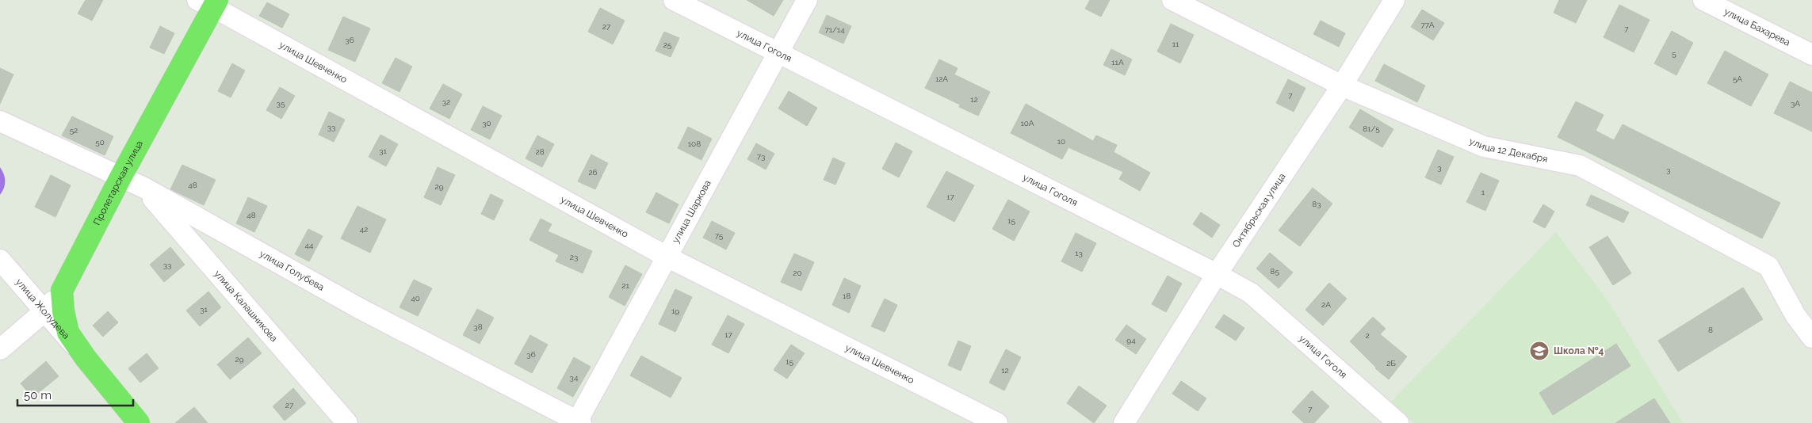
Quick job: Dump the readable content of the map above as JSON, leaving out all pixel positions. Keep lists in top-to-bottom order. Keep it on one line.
{"streets":{"main road":["Пролетарская улица","улица Жолудева"],"street":["улица Бахарева","улица Гоголя","улица Шевченко","улица 12 Декабря","улица Шаркова","Октябрьская улица","улица Голубева","улица Калашникова"]},"crossings":[["улица Гоголя","улица Шаркова"],["улица Гоголя","Октябрьская улица"],["улица Шевченко","Пролетарская улица"],["улица Шевченко","улица Шаркова"],["улица 12 Декабря","Октябрьская улица"],["Пролетарская улица","улица Голубева"],["Пролетарская улица","улица Жолудева"],["улица Шаркова","улица Голубева"],["улица Голубева","улица Калашникова"]],"places":{"school or university":["Школа №4"]},"house_numbers":["77А","27","7","71/14","36","11","25","5","11А","12А","5А","7","12","32","35","3А","30","10А","33","81/5","52","10","50","108","31","28","73","3","3","26","48","29","1","17","83","48","15","42","75","44","13","23","33","85","20","21","18","40","2А","31","19","38","8","17","2","94","36","29","15","2Б","12","34","27","7"],"scale_bar":"50 m"}
